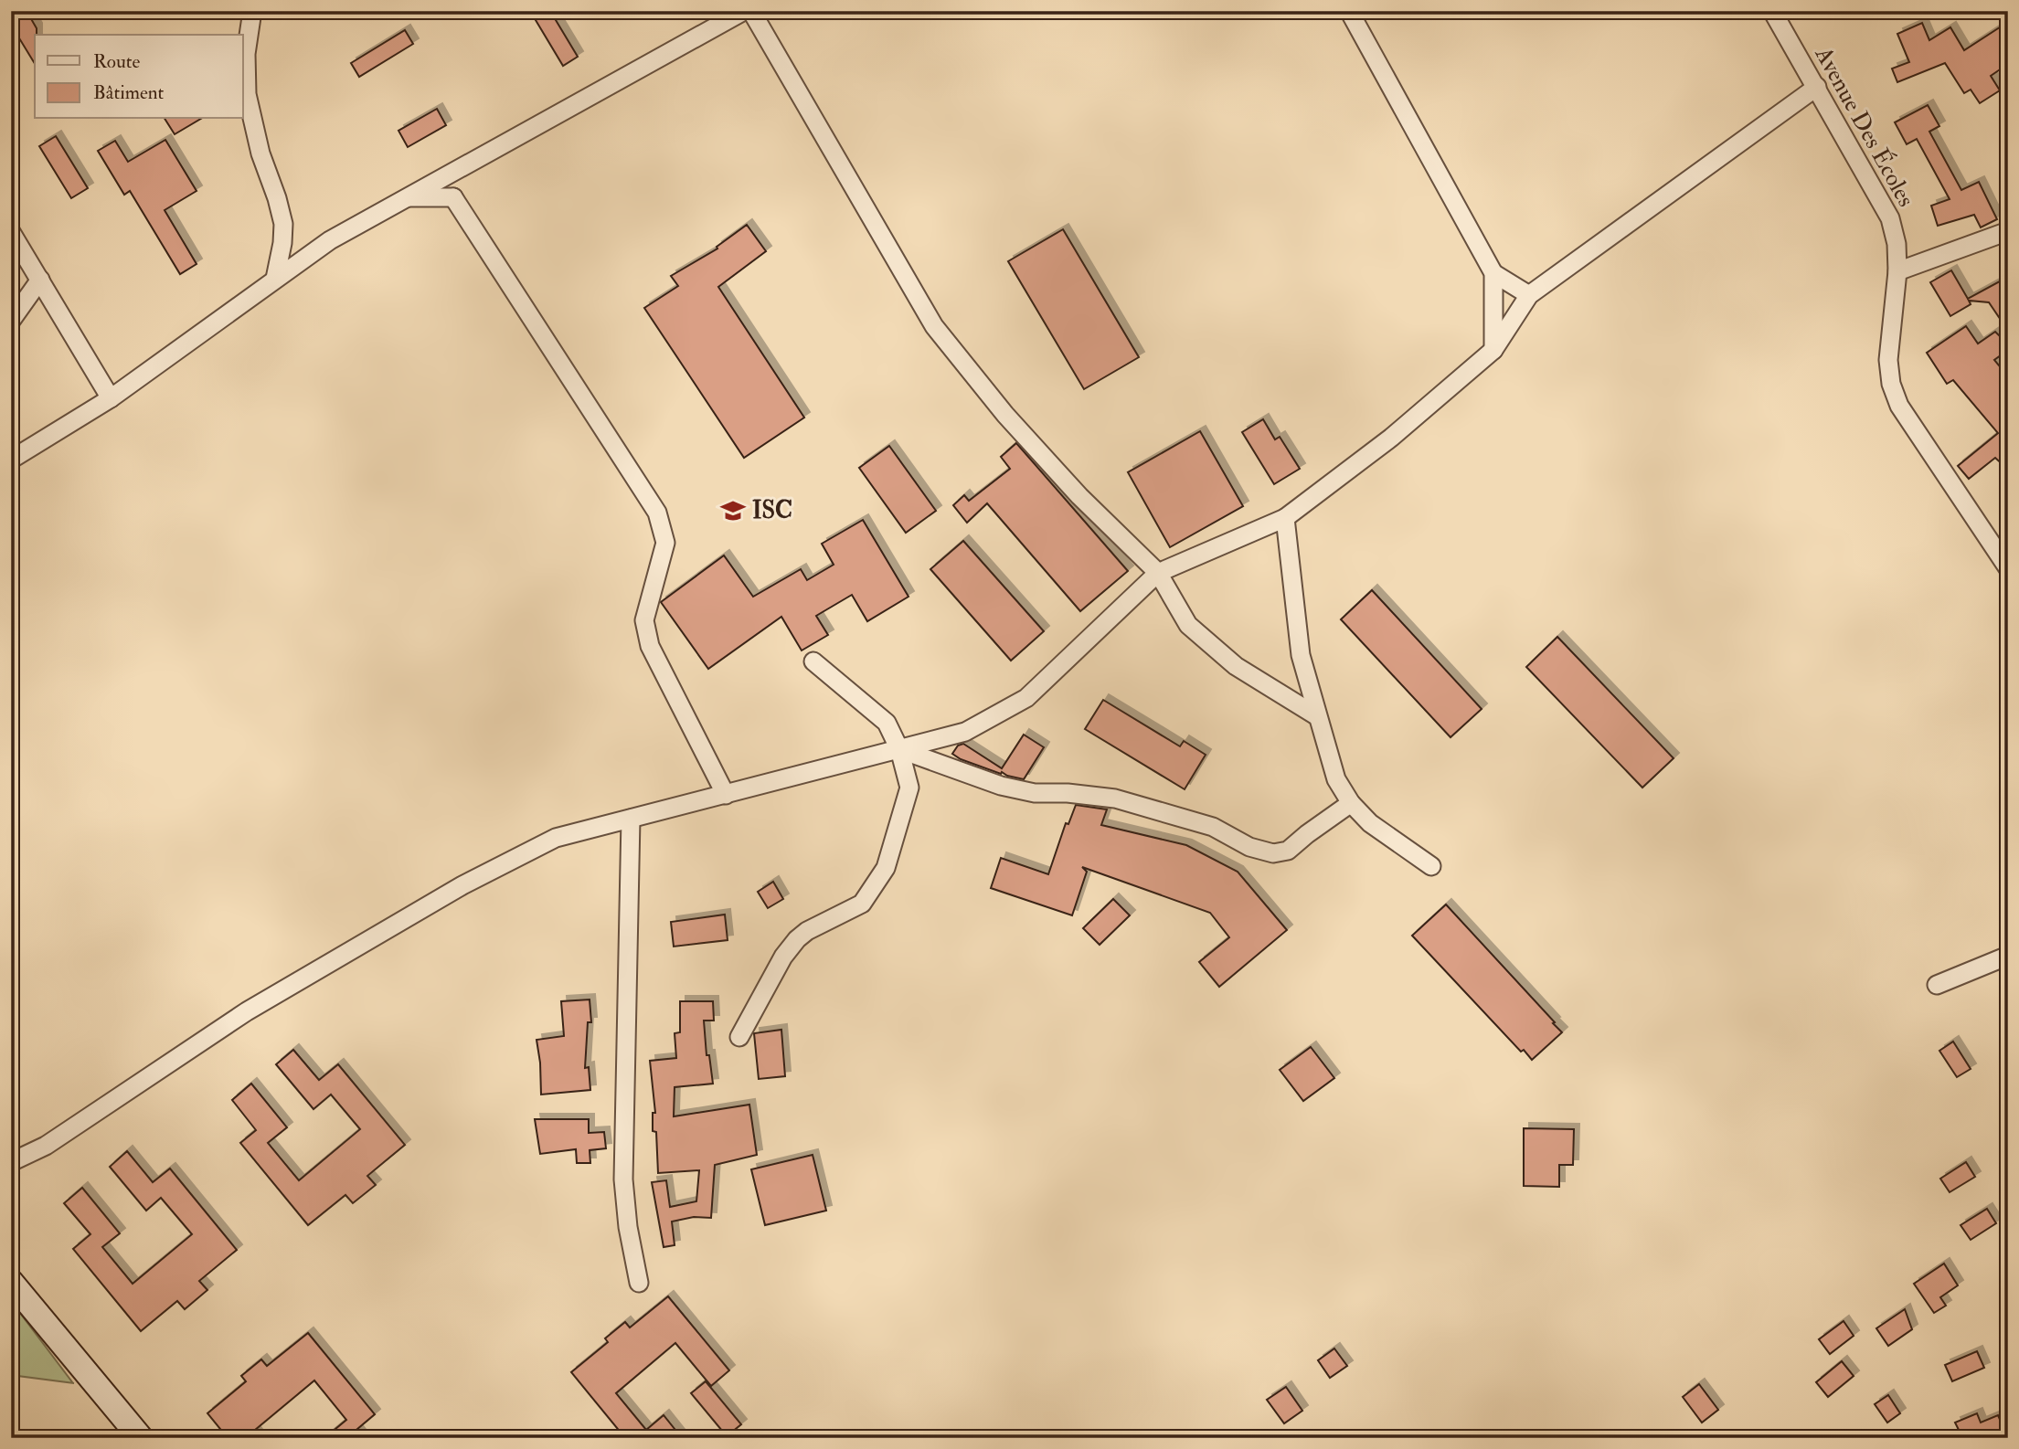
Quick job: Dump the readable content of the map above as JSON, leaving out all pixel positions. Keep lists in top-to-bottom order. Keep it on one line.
{"streets":{"street":["Avenue Des Écoles"]},"places":{"school or university":["ISC"]},"legend":["Route","Bâtiment"]}
